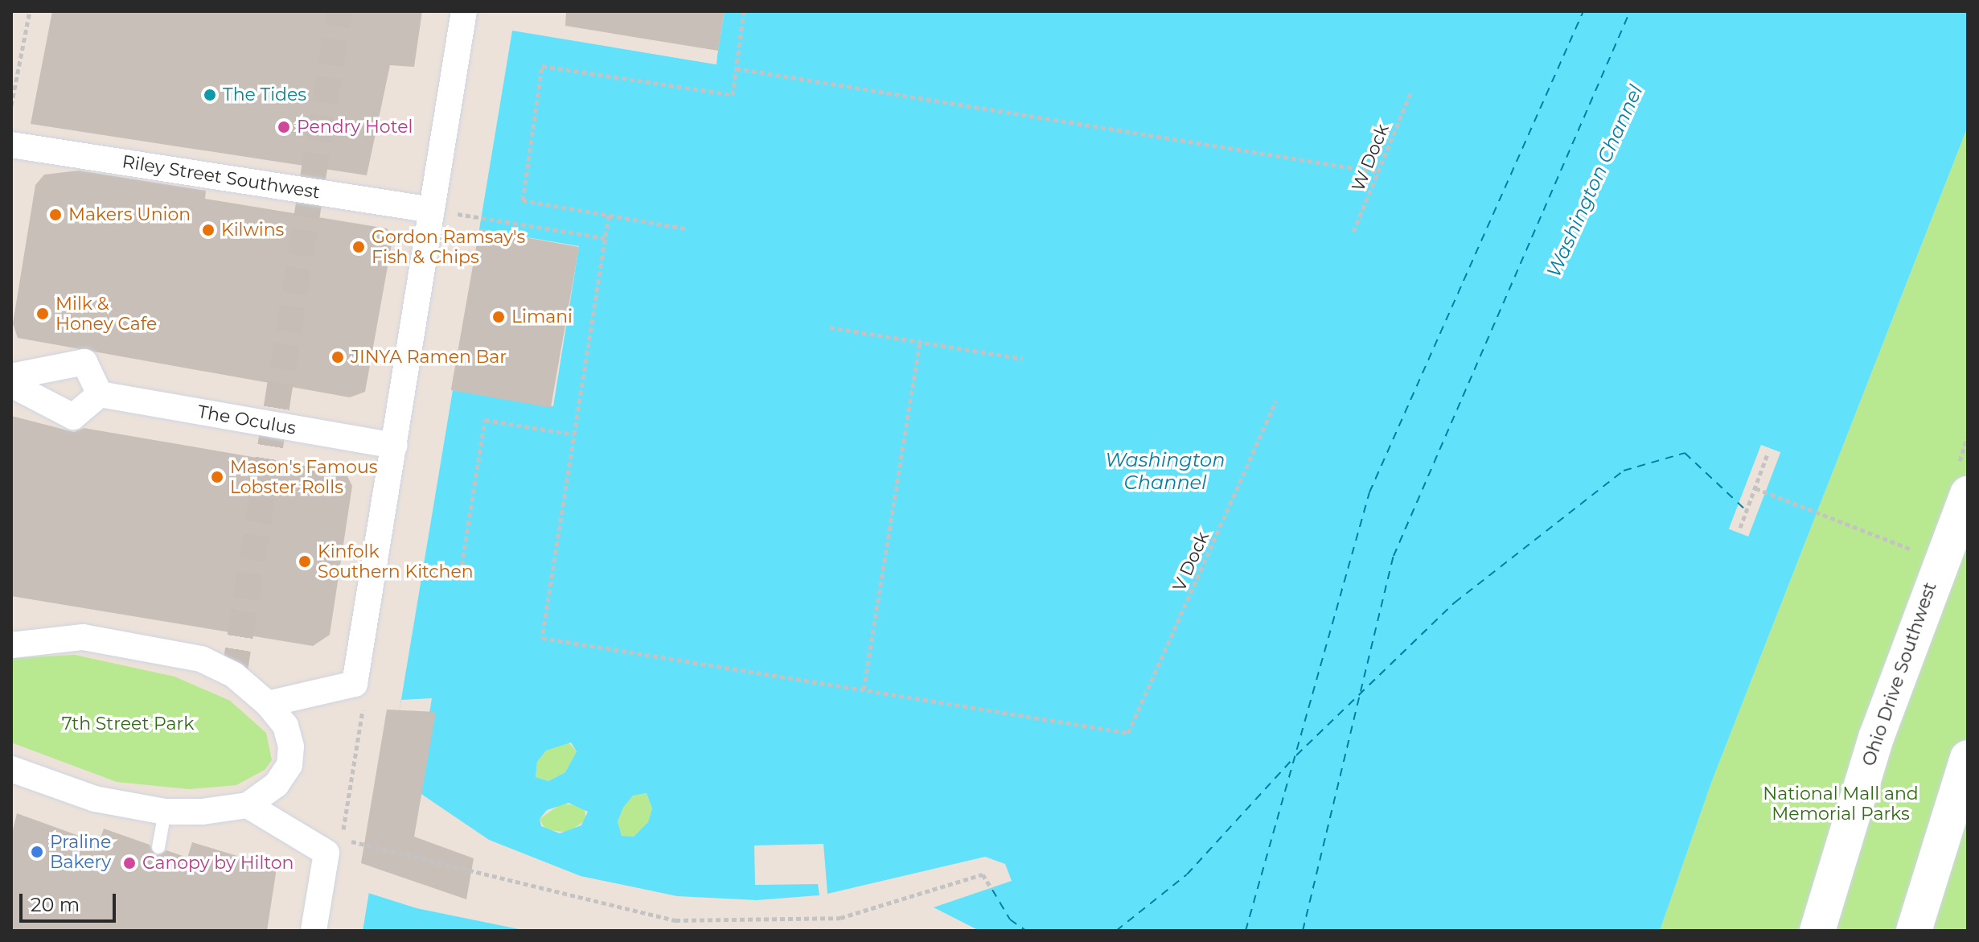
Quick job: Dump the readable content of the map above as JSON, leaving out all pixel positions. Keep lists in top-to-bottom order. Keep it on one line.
{"streets":{"street":["Riley Street Southwest","The Oculus","Ohio Drive Southwest"],"path":["W Dock","V Dock"]},"water":["Washington Channel"],"parks":["7th Street Park","National Mall and Memorial Parks"],"places":["The Tides","Pendry Hotel","Makers Union","Kilwins","Gordon Ramsay's Fish & Chips","Milk & Honey Cafe","Limani","JINYA Ramen Bar","Mason's Famous Lobster Rolls","Kinfolk Southern Kitchen","Praline Bakery","Canopy by Hilton"],"scale_bar":"20 m"}
